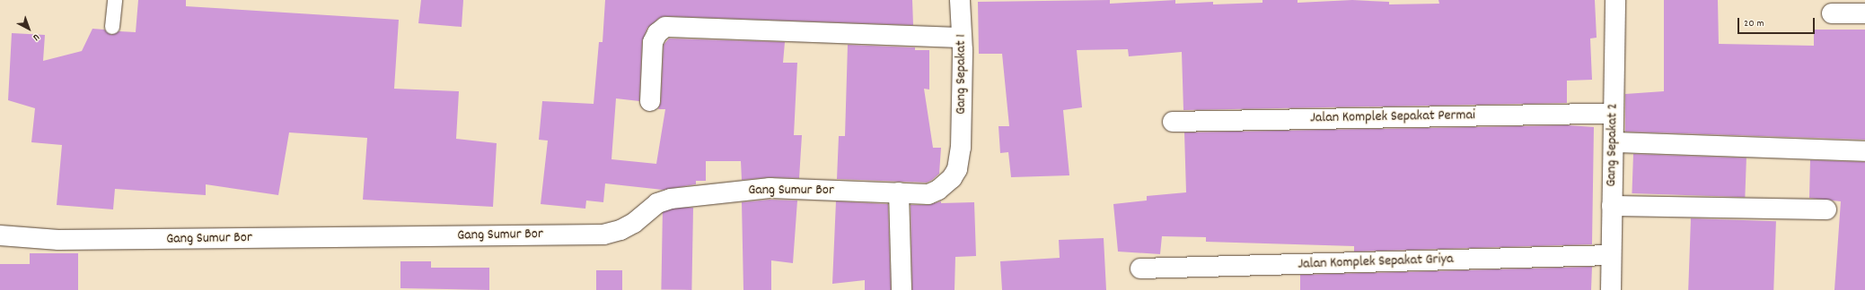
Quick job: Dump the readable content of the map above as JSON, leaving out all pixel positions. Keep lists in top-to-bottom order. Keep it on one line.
{"streets":{"street":["Gang Sepakat 1","Jalan Komplek Sepakat Permai","Gang Sepakat 2","Gang Sumur Bor","Jalan Komplek Sepakat Griya"]},"crossings":[["Gang Sepakat 1","Gang Sumur Bor"],["Jalan Komplek Sepakat Permai","Gang Sepakat 2"],["Gang Sepakat 2","Jalan Komplek Sepakat Griya"]],"scale_bar":"20 m","north":"bottom right"}
